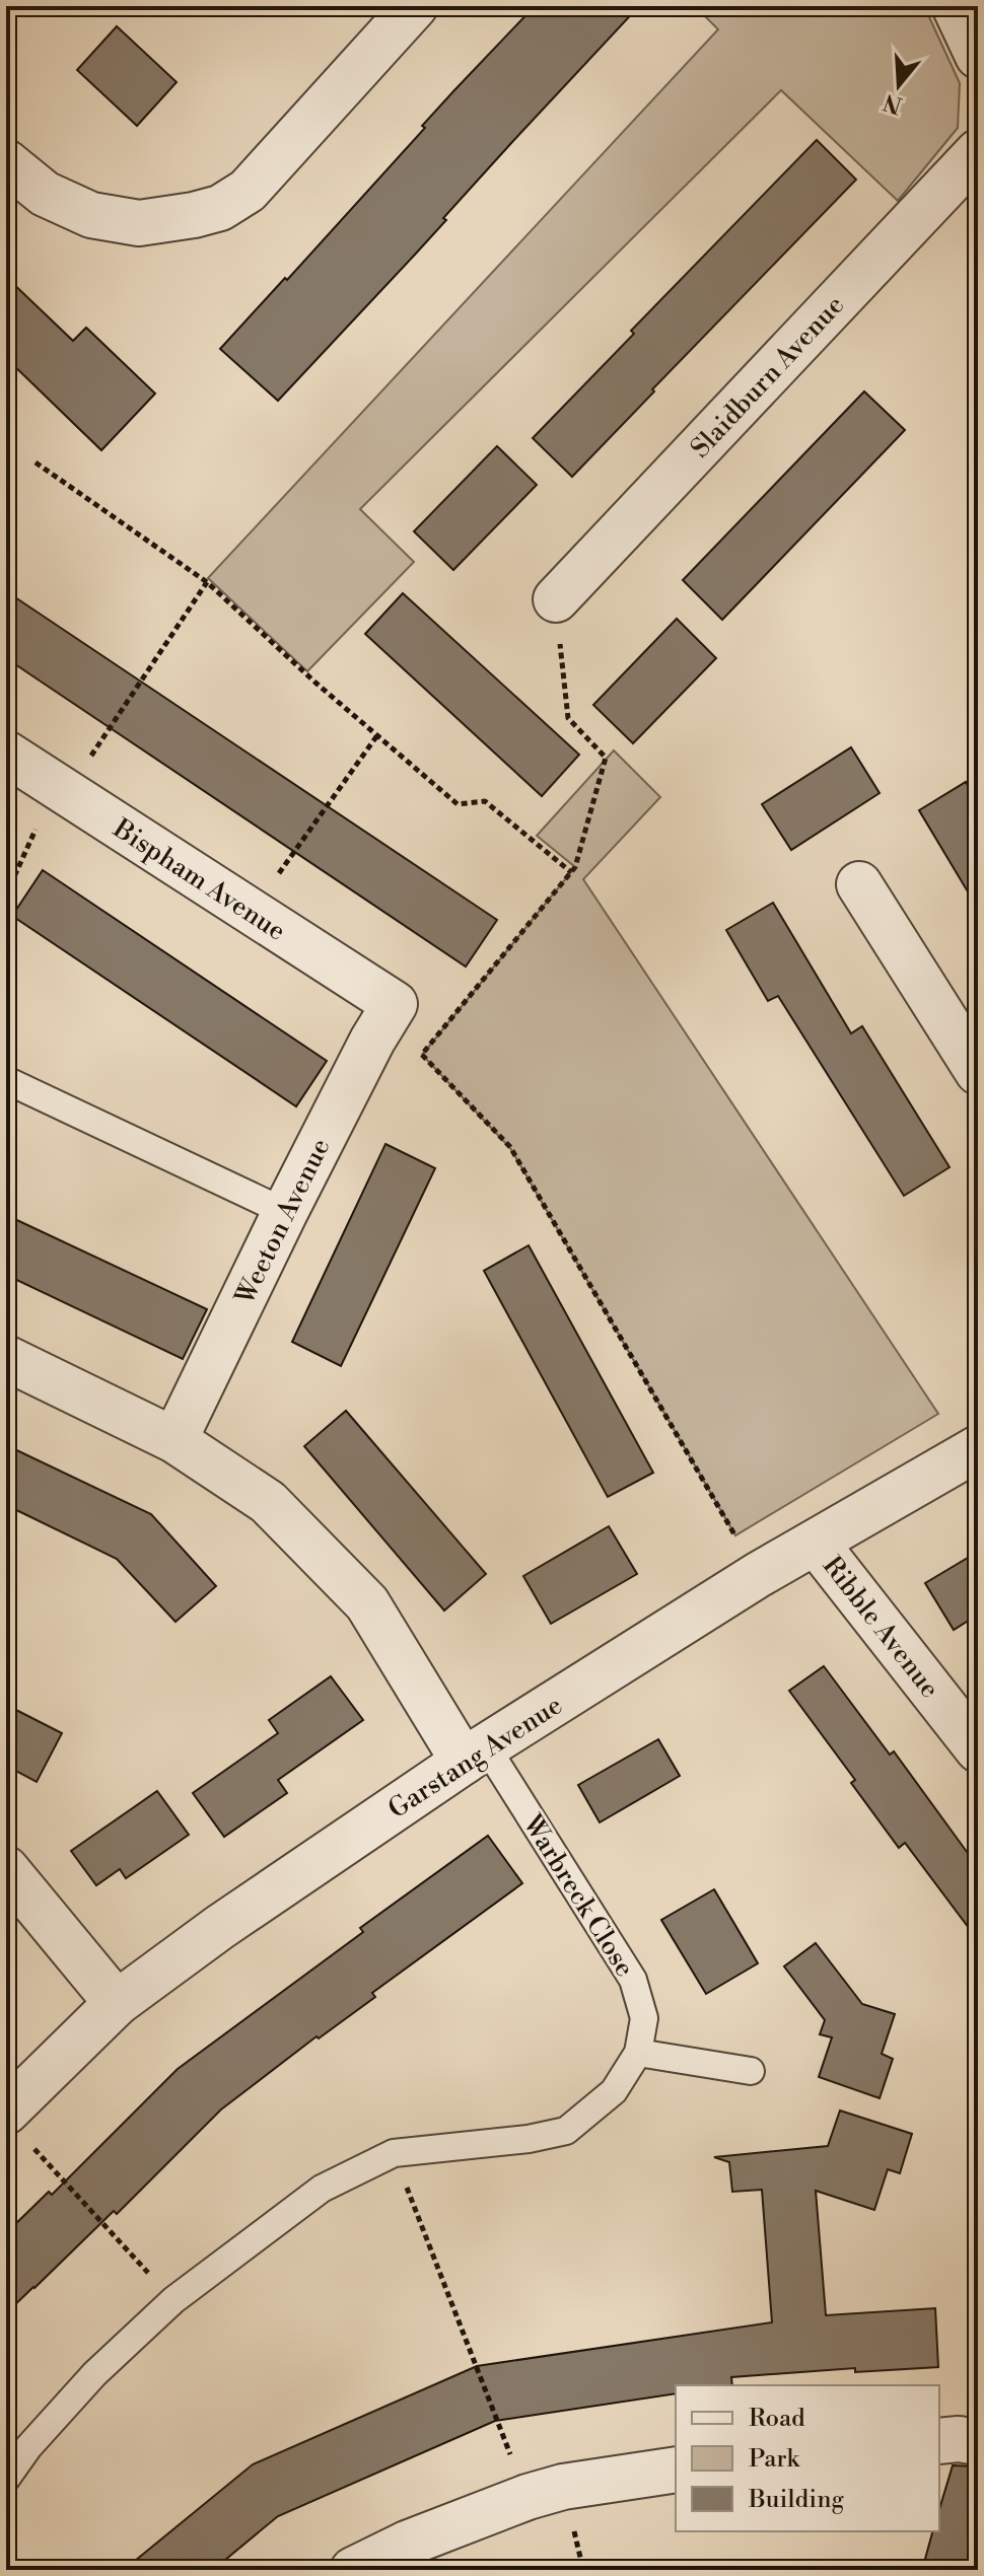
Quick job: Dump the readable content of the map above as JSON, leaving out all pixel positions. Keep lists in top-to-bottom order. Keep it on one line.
{"streets":{"street":["Slaidburn Avenue","Bispham Avenue","Weeton Avenue","Ribble Avenue","Garstang Avenue"],"lane":["Warbreck Close"]},"crossings":[["Bispham Avenue","Weeton Avenue"],["Ribble Avenue","Garstang Avenue"],["Garstang Avenue","Warbreck Close"]],"legend":["Road","Park","Building"],"north":"bottom"}
